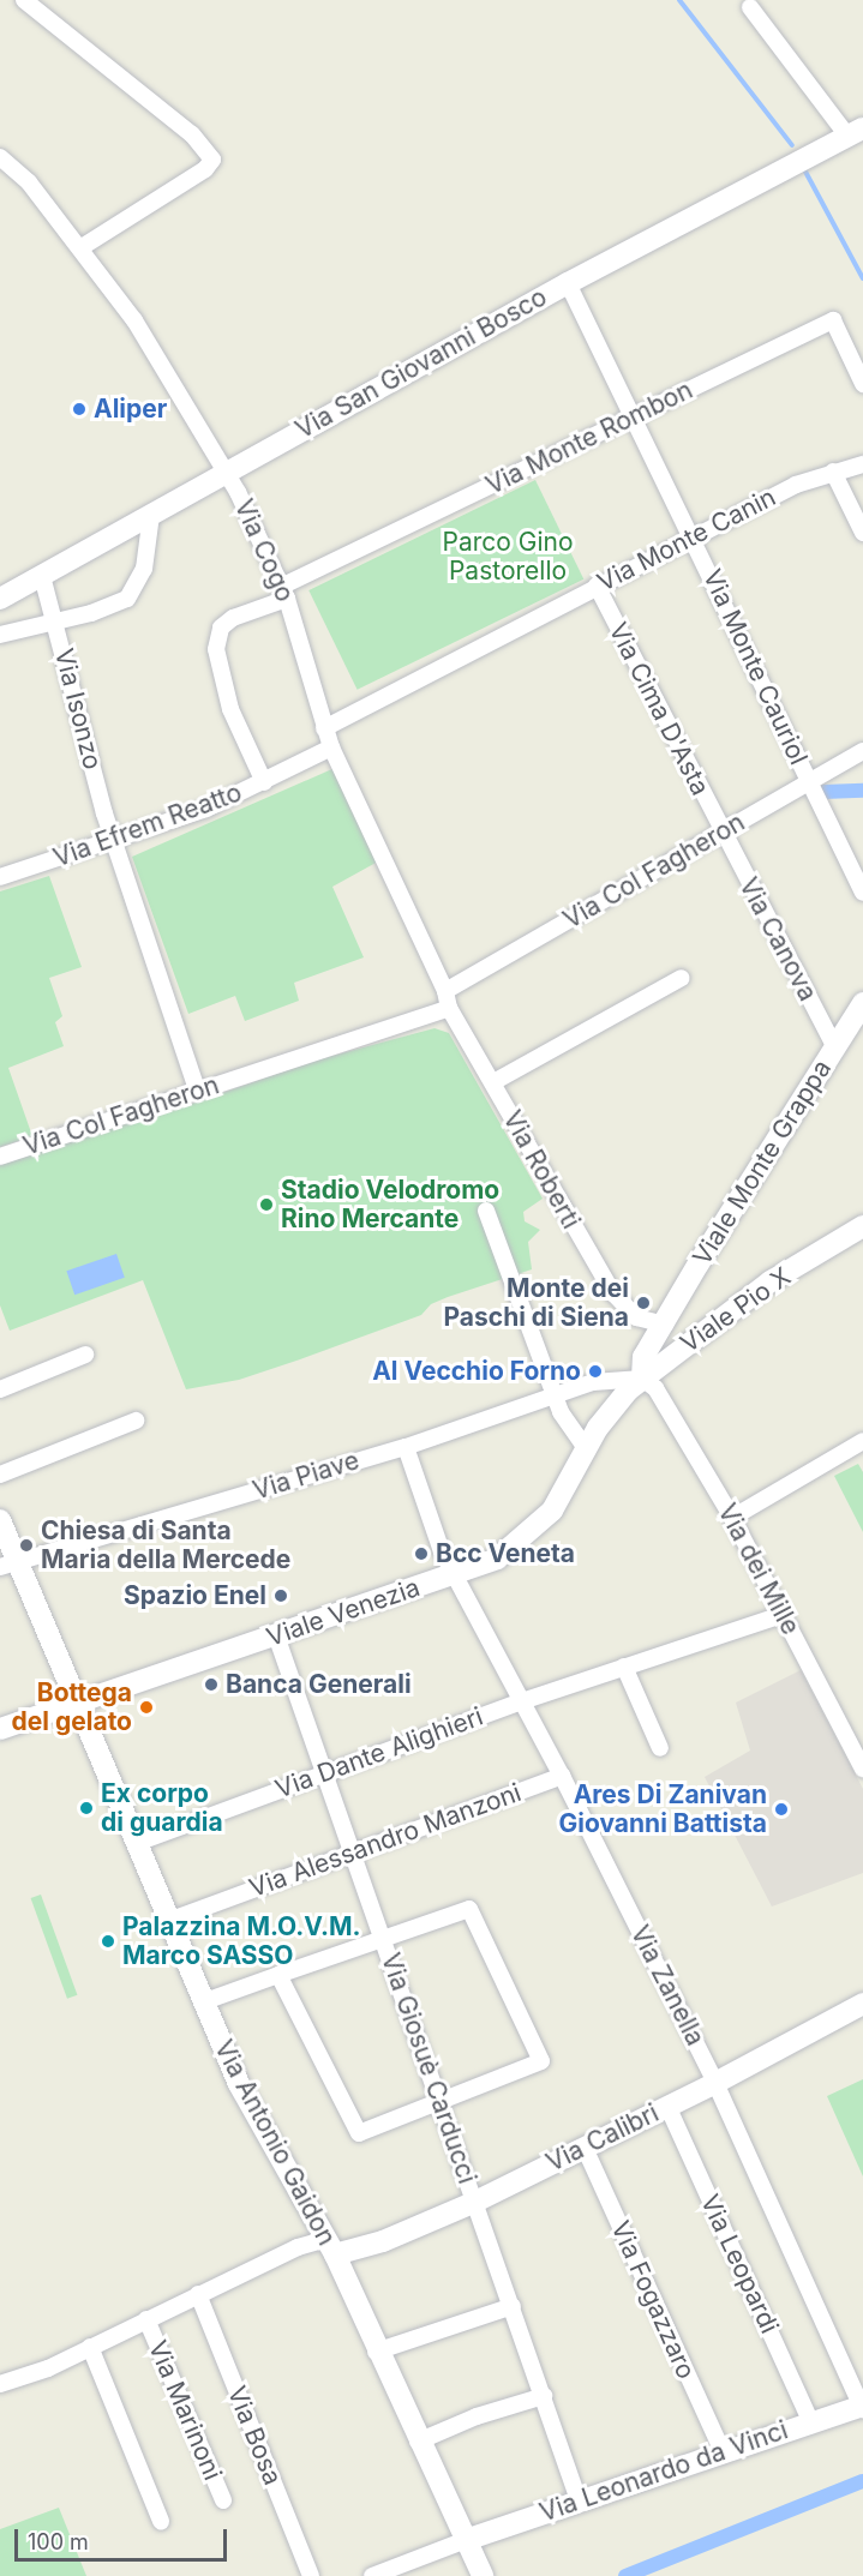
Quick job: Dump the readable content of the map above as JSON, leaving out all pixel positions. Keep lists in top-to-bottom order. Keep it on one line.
{"streets":{"street":["Via San Giovanni Bosco","Via Monte Rombon","Via Monte Canin","Via Cogo","Via Monte Cauriol","Via Isonzo","Via Cima D'Asta","Via Efrem Reatto","Via Col Fagheron","Via Canova","Viale Monte Grappa","Via Roberti","Viale Pio X","Via Piave","Via dei Mille","Viale Venezia","Via Dante Alighieri","Via Alessandro Manzoni","Via Zanella","Via Giosuè Carducci","Via Calibri","Via Antonio Gaidon","Via Leopardi","Via Fogazzaro","Via Marinoni","Via Bosa","Via Leonardo da Vinci"]},"crossings":[["Via San Giovanni Bosco","Via Cogo"],["Via San Giovanni Bosco","Via Monte Cauriol"],["Via San Giovanni Bosco","Via Isonzo"],["Via Monte Rombon","Via Cogo"],["Via Monte Rombon","Via Monte Cauriol"],["Via Monte Rombon","Via Efrem Reatto"],["Via Monte Canin","Via Cogo"],["Via Monte Canin","Via Monte Cauriol"],["Via Monte Canin","Via Cima D'Asta"],["Via Cogo","Via Efrem Reatto"],["Via Cogo","Via Col Fagheron"],["Via Cogo","Via Roberti"],["Via Monte Cauriol","Via Col Fagheron"],["Via Isonzo","Via Efrem Reatto"],["Via Isonzo","Via Col Fagheron"],["Via Cima D'Asta","Via Col Fagheron"],["Via Cima D'Asta","Via Canova"],["Via Col Fagheron","Via Canova"],["Via Col Fagheron","Via Roberti"],["Via Canova","Viale Monte Grappa"],["Viale Monte Grappa","Via Roberti"],["Viale Monte Grappa","Viale Pio X"],["Viale Monte Grappa","Via Piave"],["Viale Monte Grappa","Via dei Mille"],["Viale Pio X","Via Piave"],["Viale Pio X","Via dei Mille"],["Viale Pio X","Viale Venezia"],["Via Piave","Via dei Mille"],["Via Piave","Via Antonio Gaidon"],["Via dei Mille","Via Dante Alighieri"],["Viale Venezia","Via Zanella"],["Viale Venezia","Via Giosuè Carducci"],["Viale Venezia","Via Antonio Gaidon"],["Via Dante Alighieri","Via Zanella"],["Via Dante Alighieri","Via Giosuè Carducci"],["Via Dante Alighieri","Via Antonio Gaidon"],["Via Alessandro Manzoni","Via Zanella"],["Via Alessandro Manzoni","Via Giosuè Carducci"],["Via Alessandro Manzoni","Via Antonio Gaidon"],["Via Zanella","Via Calibri"],["Via Zanella","Via Leonardo da Vinci"],["Via Giosuè Carducci","Via Calibri"],["Via Giosuè Carducci","Via Leonardo da Vinci"],["Via Calibri","Via Antonio Gaidon"],["Via Calibri","Via Leopardi"],["Via Calibri","Via Fogazzaro"],["Via Calibri","Via Marinoni"],["Via Antonio Gaidon","Via Marinoni"],["Via Antonio Gaidon","Via Leonardo da Vinci"],["Via Leopardi","Via Leonardo da Vinci"],["Via Fogazzaro","Via Leonardo da Vinci"],["Via Marinoni","Via Bosa"]],"parks":["Parco Gino Pastorello"],"places":["Aliper","Stadio Velodromo Rino Mercante","Monte dei Paschi di Siena","Al Vecchio Forno","Chiesa di Santa Maria della Mercede","Bcc Veneta","Spazio Enel","Banca Generali","Bottega del gelato","Ex corpo di guardia","Ares Di Zanivan Giovanni Battista","Palazzina M.O.V.M. Marco SASSO"],"scale_bar":"100 m"}
